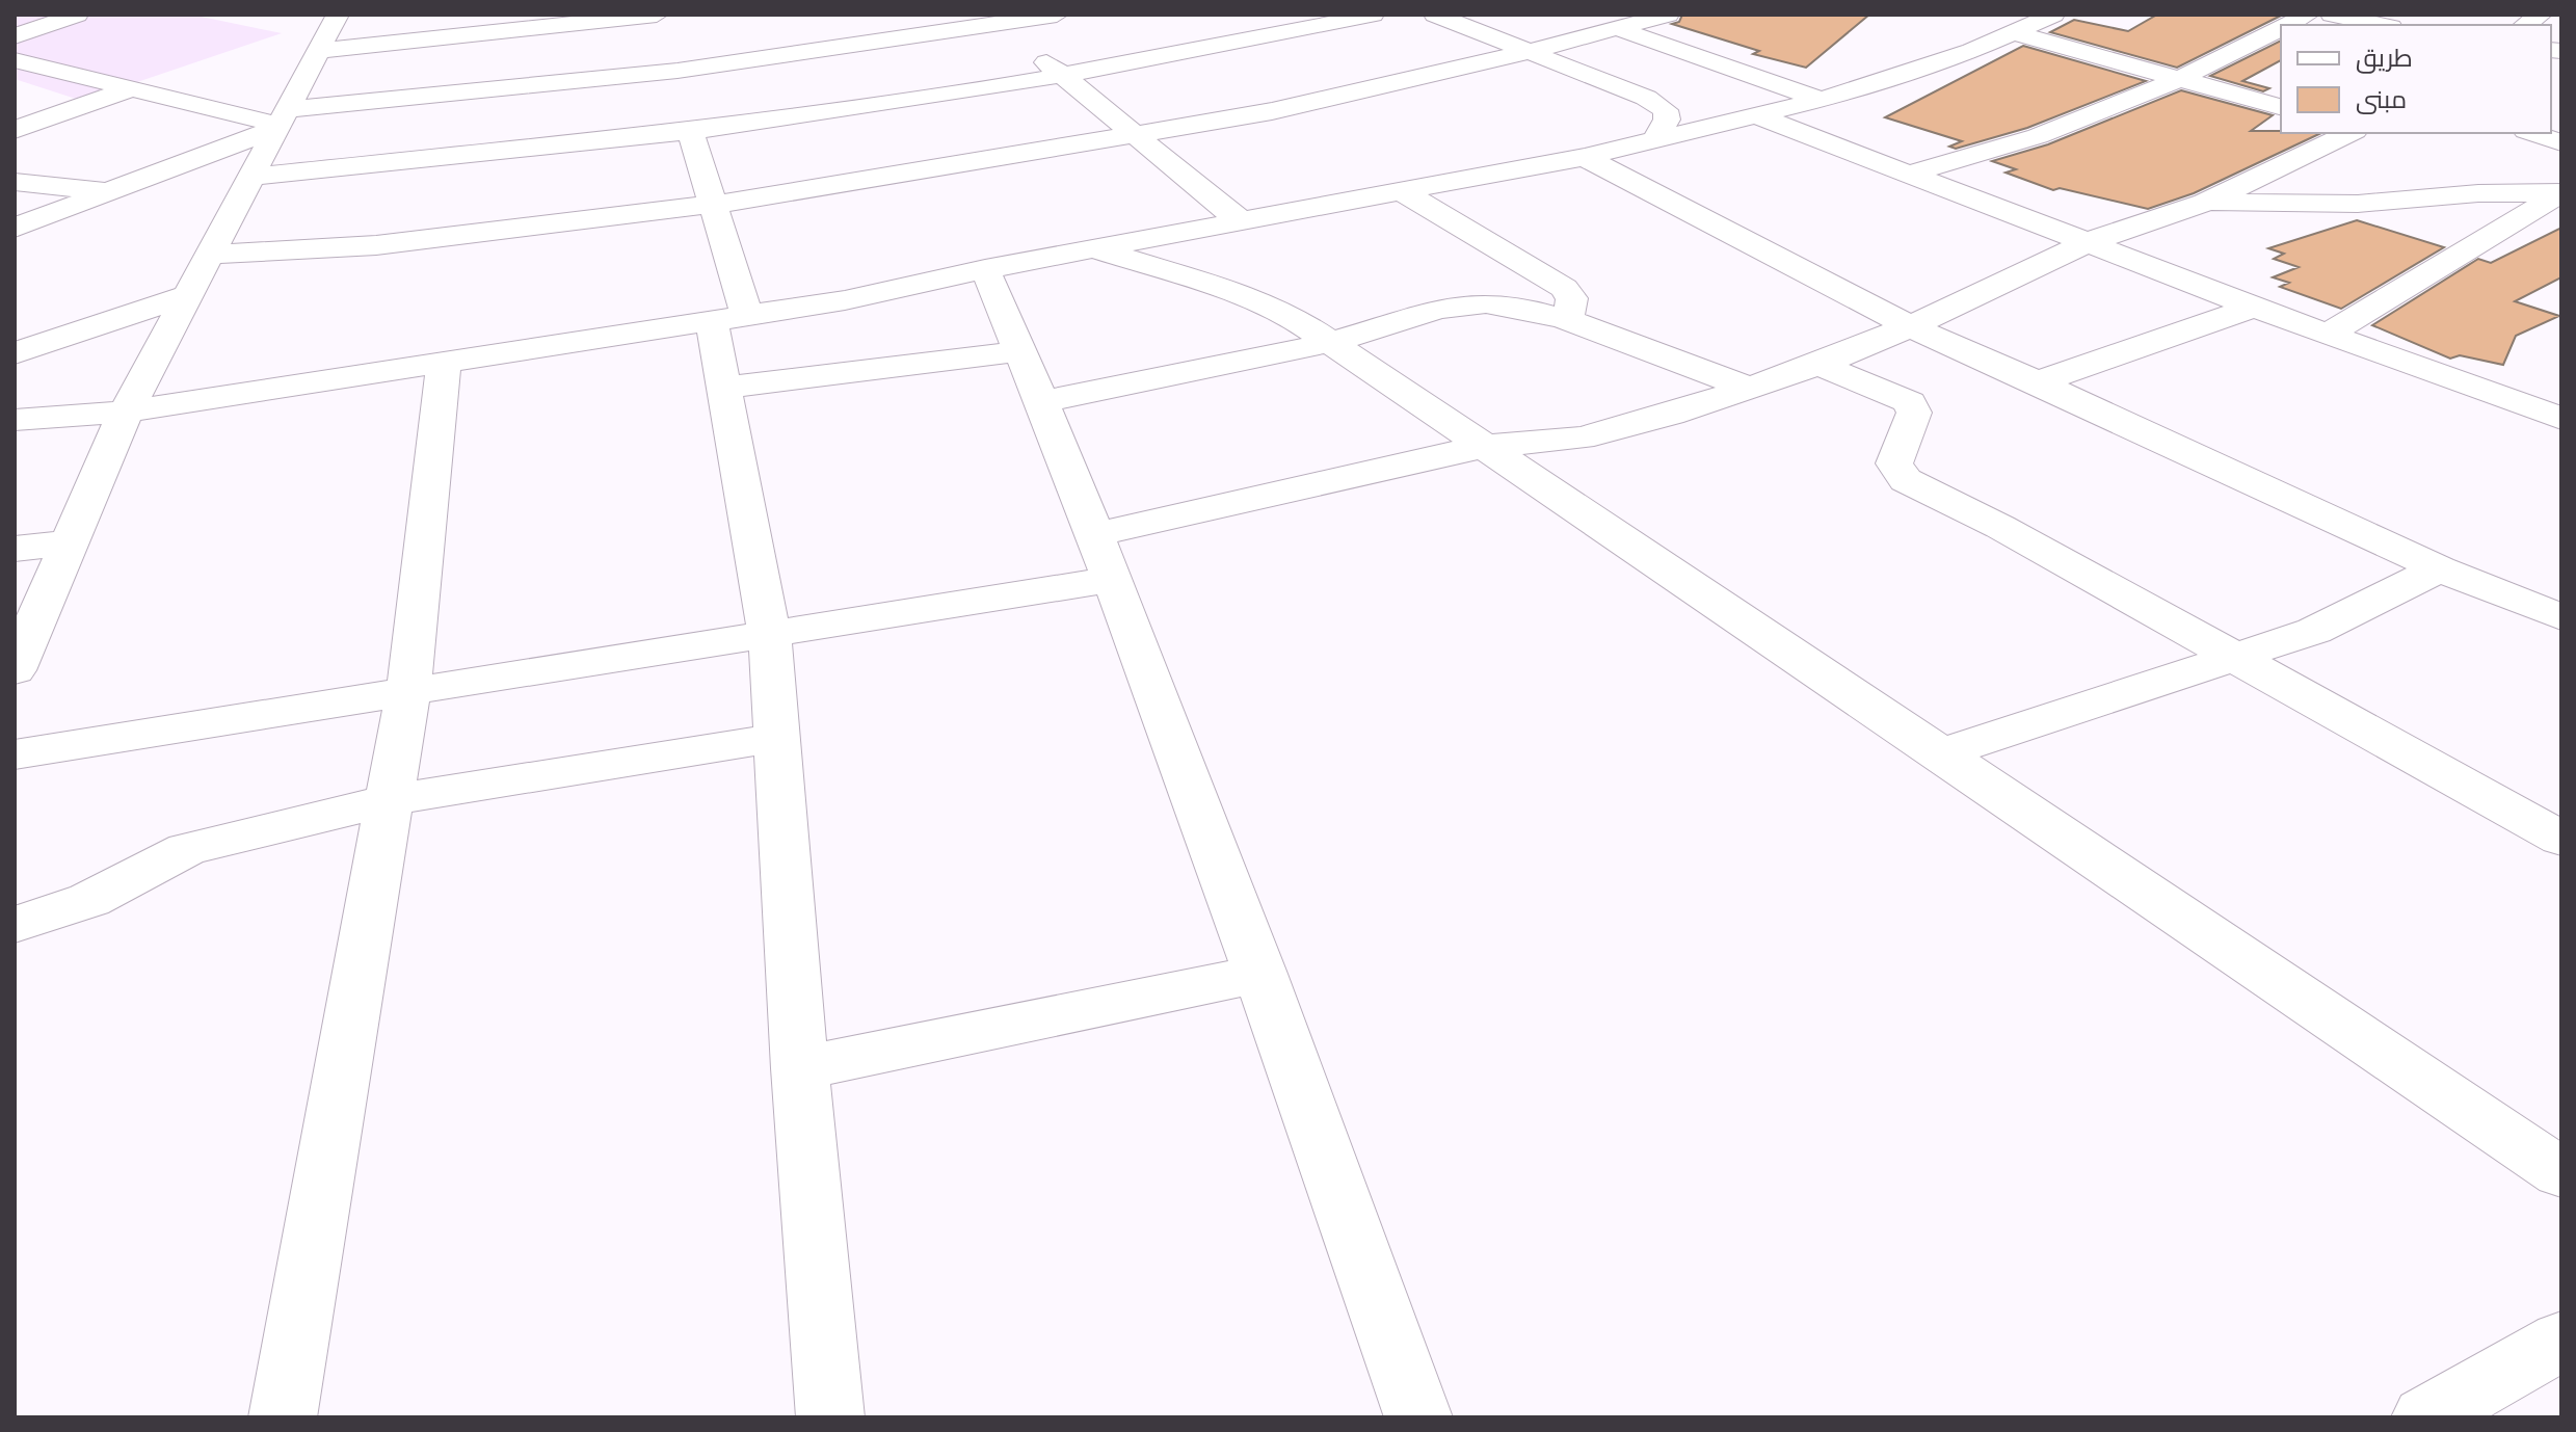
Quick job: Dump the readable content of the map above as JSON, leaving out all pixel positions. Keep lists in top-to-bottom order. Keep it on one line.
{"legend":["طريق","مبنى"]}
